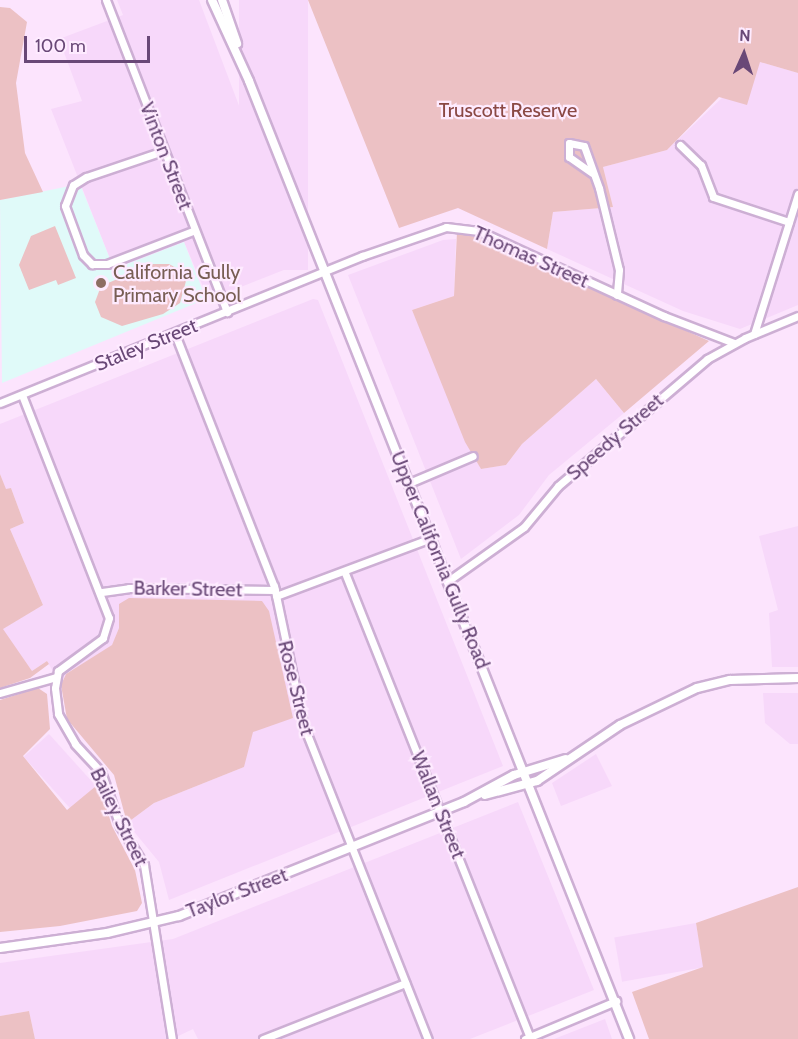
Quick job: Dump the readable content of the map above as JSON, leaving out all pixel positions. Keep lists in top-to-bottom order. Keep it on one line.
{"streets":{"street":["Vinton Street","Thomas Street","Staley Street","Speedy Street","Upper California Gully Road","Barker Street","Rose Street","Wallan Street","Bailey Street","Taylor Street"]},"crossings":[["Vinton Street","Staley Street"],["Thomas Street","Staley Street"],["Thomas Street","Speedy Street"],["Thomas Street","Upper California Gully Road"],["Staley Street","Upper California Gully Road"],["Staley Street","Rose Street"],["Speedy Street","Upper California Gully Road"],["Upper California Gully Road","Barker Street"],["Upper California Gully Road","Taylor Street"],["Barker Street","Rose Street"],["Barker Street","Wallan Street"],["Rose Street","Taylor Street"],["Wallan Street","Taylor Street"],["Bailey Street","Taylor Street"]],"parks":["Truscott Reserve"],"places":["California Gully Primary School"],"scale_bar":"100 m","north":"top"}
